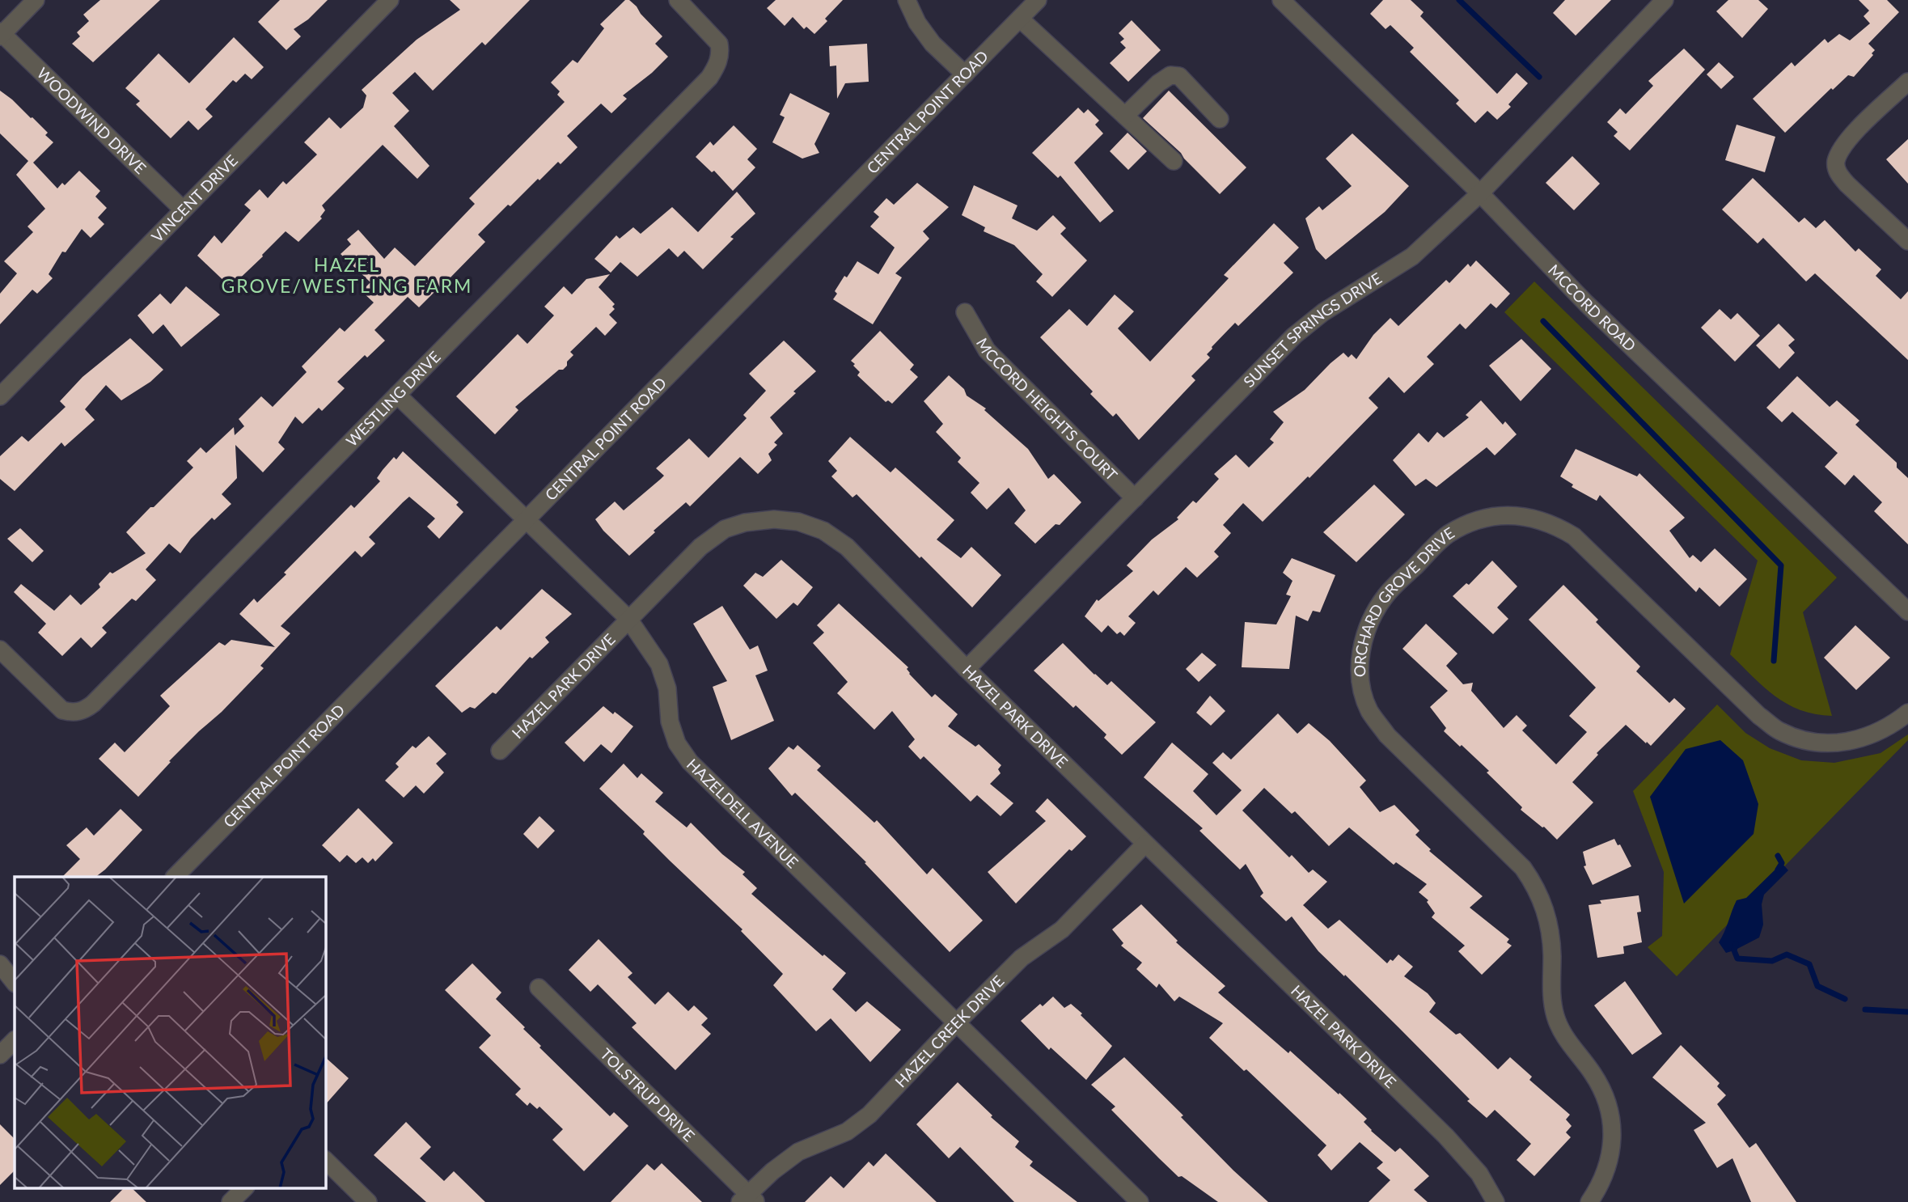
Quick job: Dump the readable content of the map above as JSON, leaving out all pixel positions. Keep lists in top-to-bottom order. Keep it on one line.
{"streets":{"street":["CENTRAL POINT ROAD","WOODWIND DRIVE","VINCENT DRIVE","MCCORD ROAD","SUNSET SPRINGS DRIVE","WESTLING DRIVE","MCCORD HEIGHTS COURT","ORCHARD GROVE DRIVE","HAZEL PARK DRIVE","HAZELDELL AVENUE","HAZEL CREEK DRIVE","TOLSTRUP DRIVE"]},"crossings":[["CENTRAL POINT ROAD","HAZELDELL AVENUE"],["WOODWIND DRIVE","VINCENT DRIVE"],["MCCORD ROAD","SUNSET SPRINGS DRIVE"],["SUNSET SPRINGS DRIVE","MCCORD HEIGHTS COURT"],["SUNSET SPRINGS DRIVE","HAZEL PARK DRIVE"],["WESTLING DRIVE","HAZELDELL AVENUE"],["HAZEL PARK DRIVE","HAZELDELL AVENUE"],["HAZEL PARK DRIVE","HAZEL CREEK DRIVE"],["HAZELDELL AVENUE","HAZEL CREEK DRIVE"],["HAZEL CREEK DRIVE","TOLSTRUP DRIVE"]],"districts":["HAZEL GROVE/WESTLING FARM"]}
